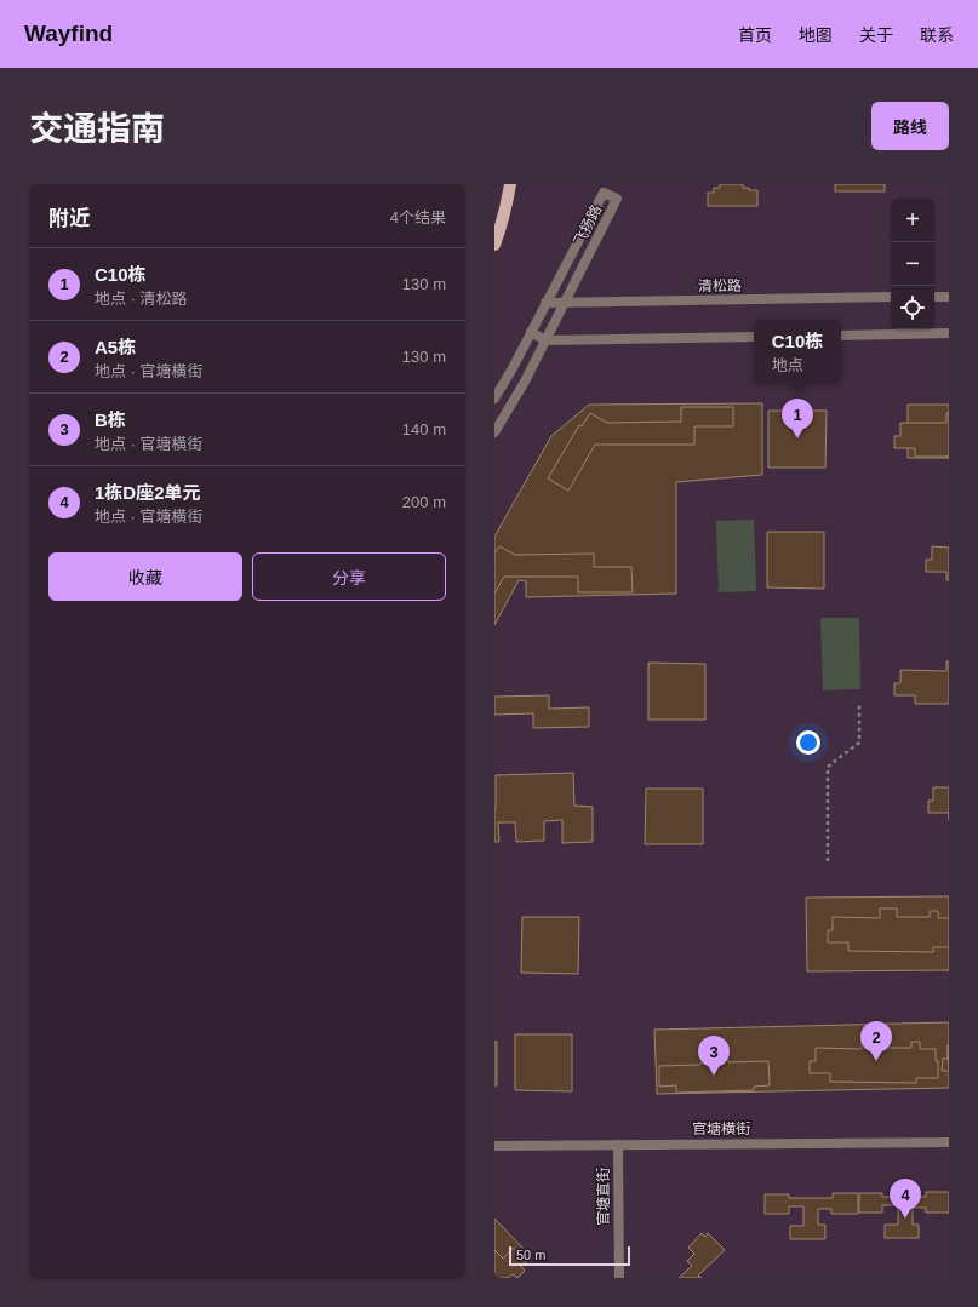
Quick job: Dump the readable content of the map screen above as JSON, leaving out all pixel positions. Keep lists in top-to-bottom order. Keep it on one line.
{"streets":{"street":["飞扬路","清松路","官塘横街","官塘直街"]},"crossings":[["飞扬路","清松路"],["官塘横街","官塘直街"]],"scale_bar":"50 m","page":{"header":"Wayfind","nav":["首页","地图","关于","联系"],"title":"交通指南","buttons":["路线",["收藏","分享"]],"heading":["附近","4个结果"],"map_buttons":["+","−"],"list":[{"mark":"1","name":"C10栋","note":"地点 · 清松路","value":"130 m"},{"mark":"2","name":"A5栋","note":"地点 · 官塘横街","value":"130 m"},{"mark":"3","name":"B栋","note":"地点 · 官塘横街","value":"140 m"},{"mark":"4","name":"1栋D座2单元","note":"地点 · 官塘横街","value":"200 m"}],"popup":["C10栋","地点"],"pins":["1","2","3","4"],"scale":"50 m"}}
